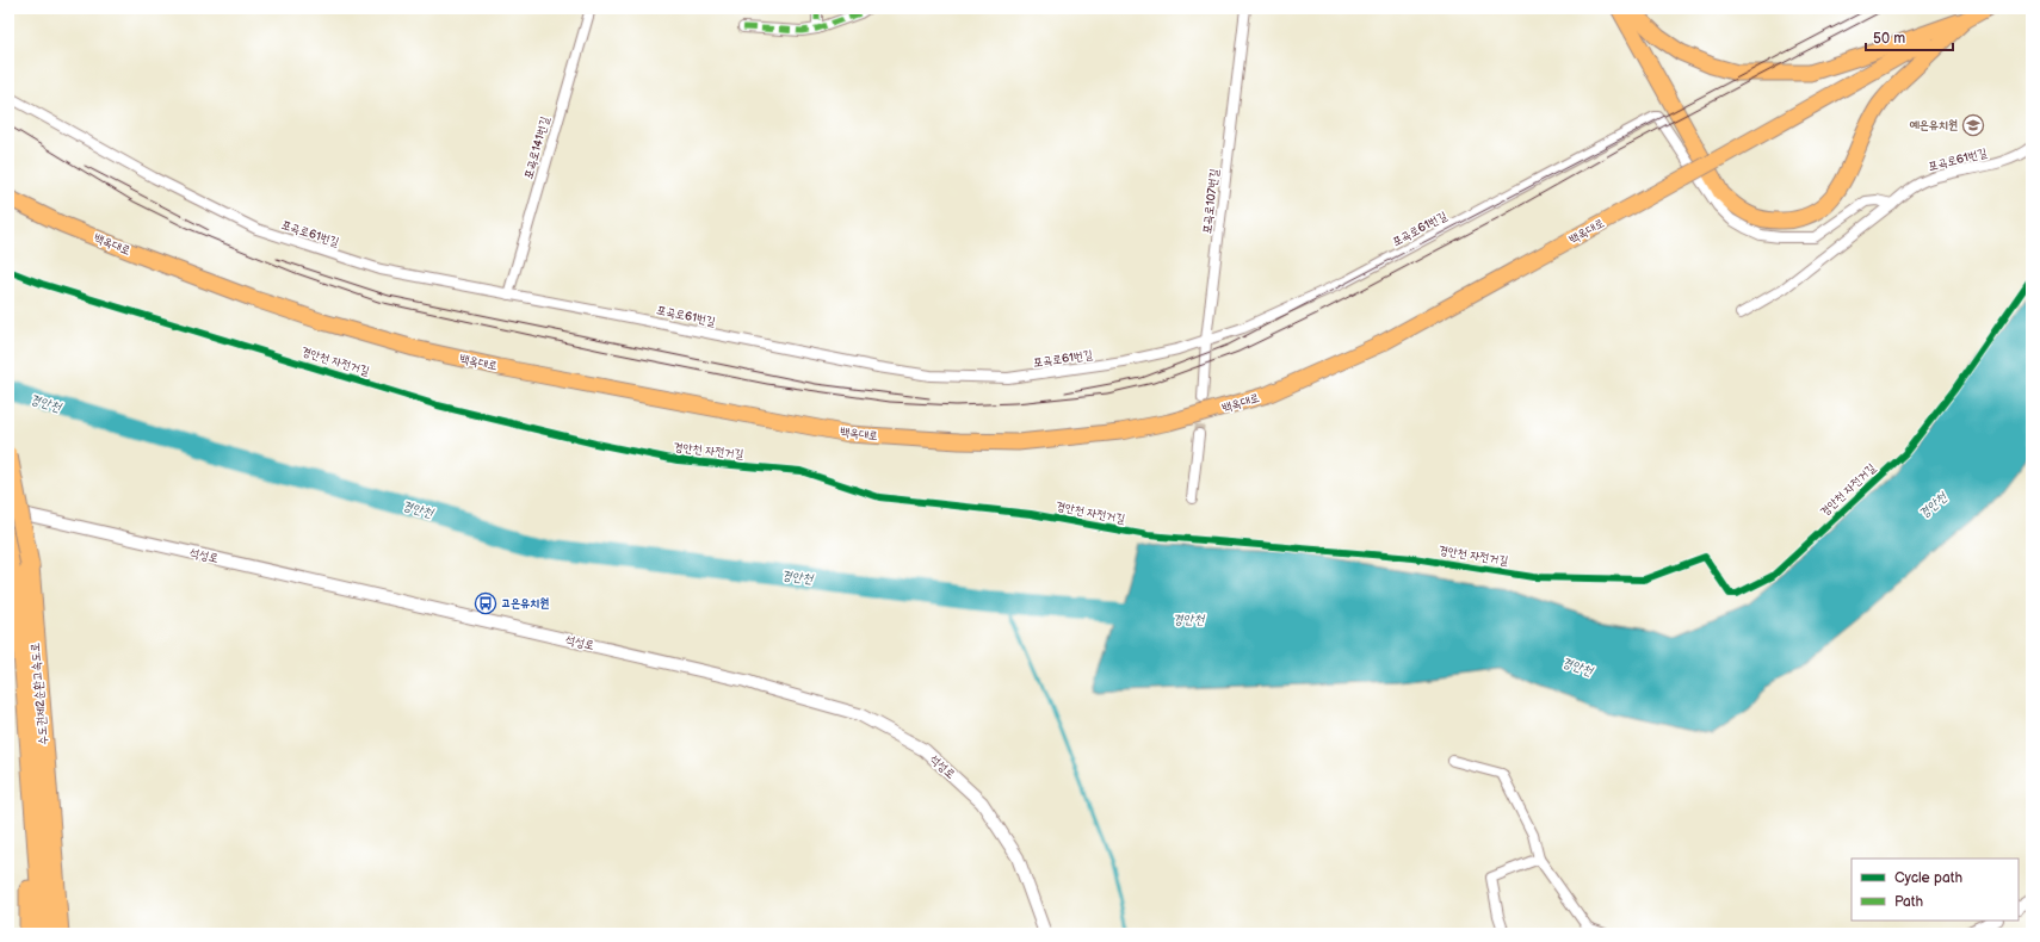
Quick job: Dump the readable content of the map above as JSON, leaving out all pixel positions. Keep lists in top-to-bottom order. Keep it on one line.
{"streets":{"highway":["수도권제2순환고속도로"],"main road":["백옥대로"],"street":["포곡로141번길","포곡로61번길","포곡로107번길","석성로"],"cycle path":["경안천 자전거길"]},"crossings":[["포곡로141번길","포곡로61번길"],["포곡로61번길","포곡로107번길"]],"water":["경안천"],"places":{"school or university":["예은유치원"],"bus stop":["고은유치원"]},"legend":["Cycle path","Path"],"scale_bar":"50 m"}
